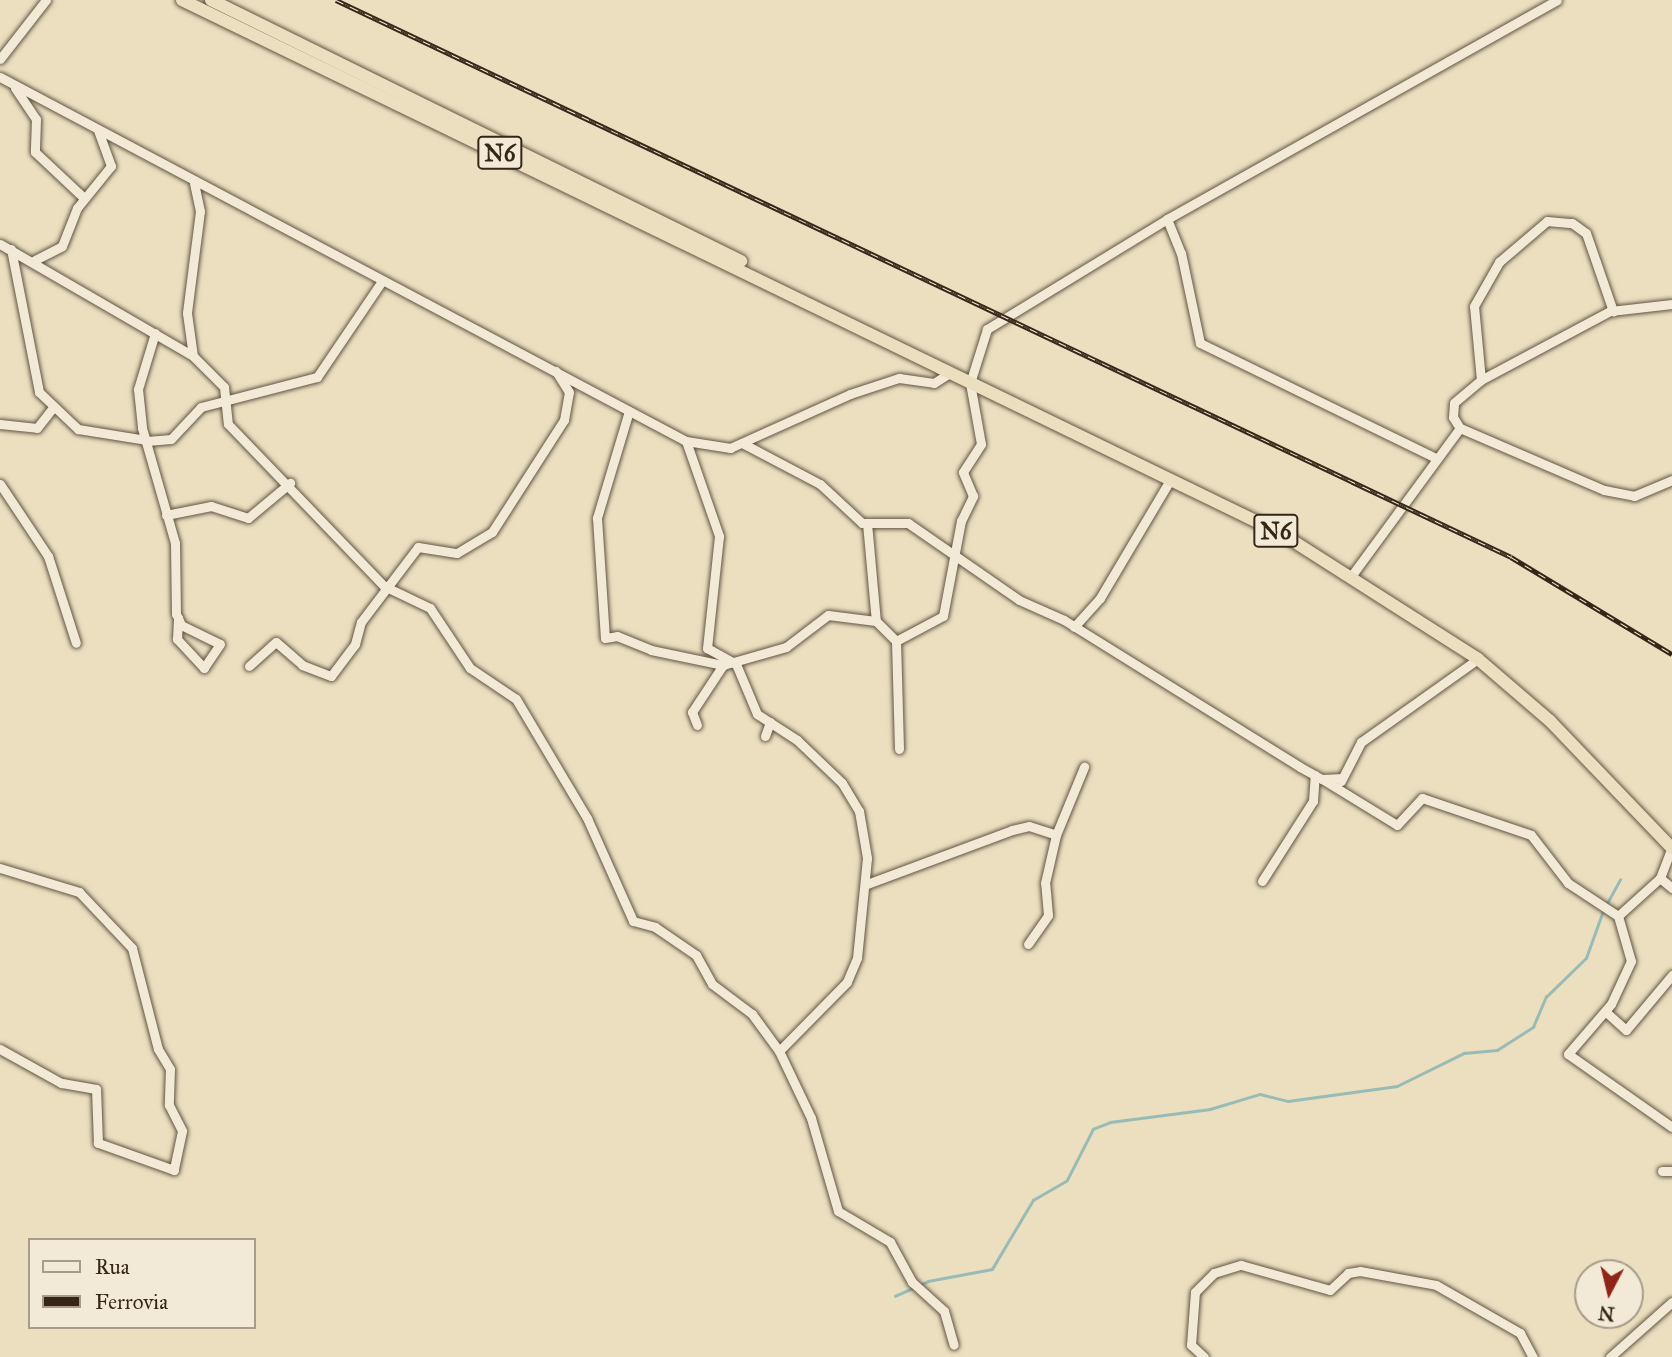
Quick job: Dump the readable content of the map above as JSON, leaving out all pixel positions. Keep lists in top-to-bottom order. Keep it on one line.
{"streets":{"highway":["N6"]},"legend":["Rua","Ferrovia"],"north":"bottom"}
